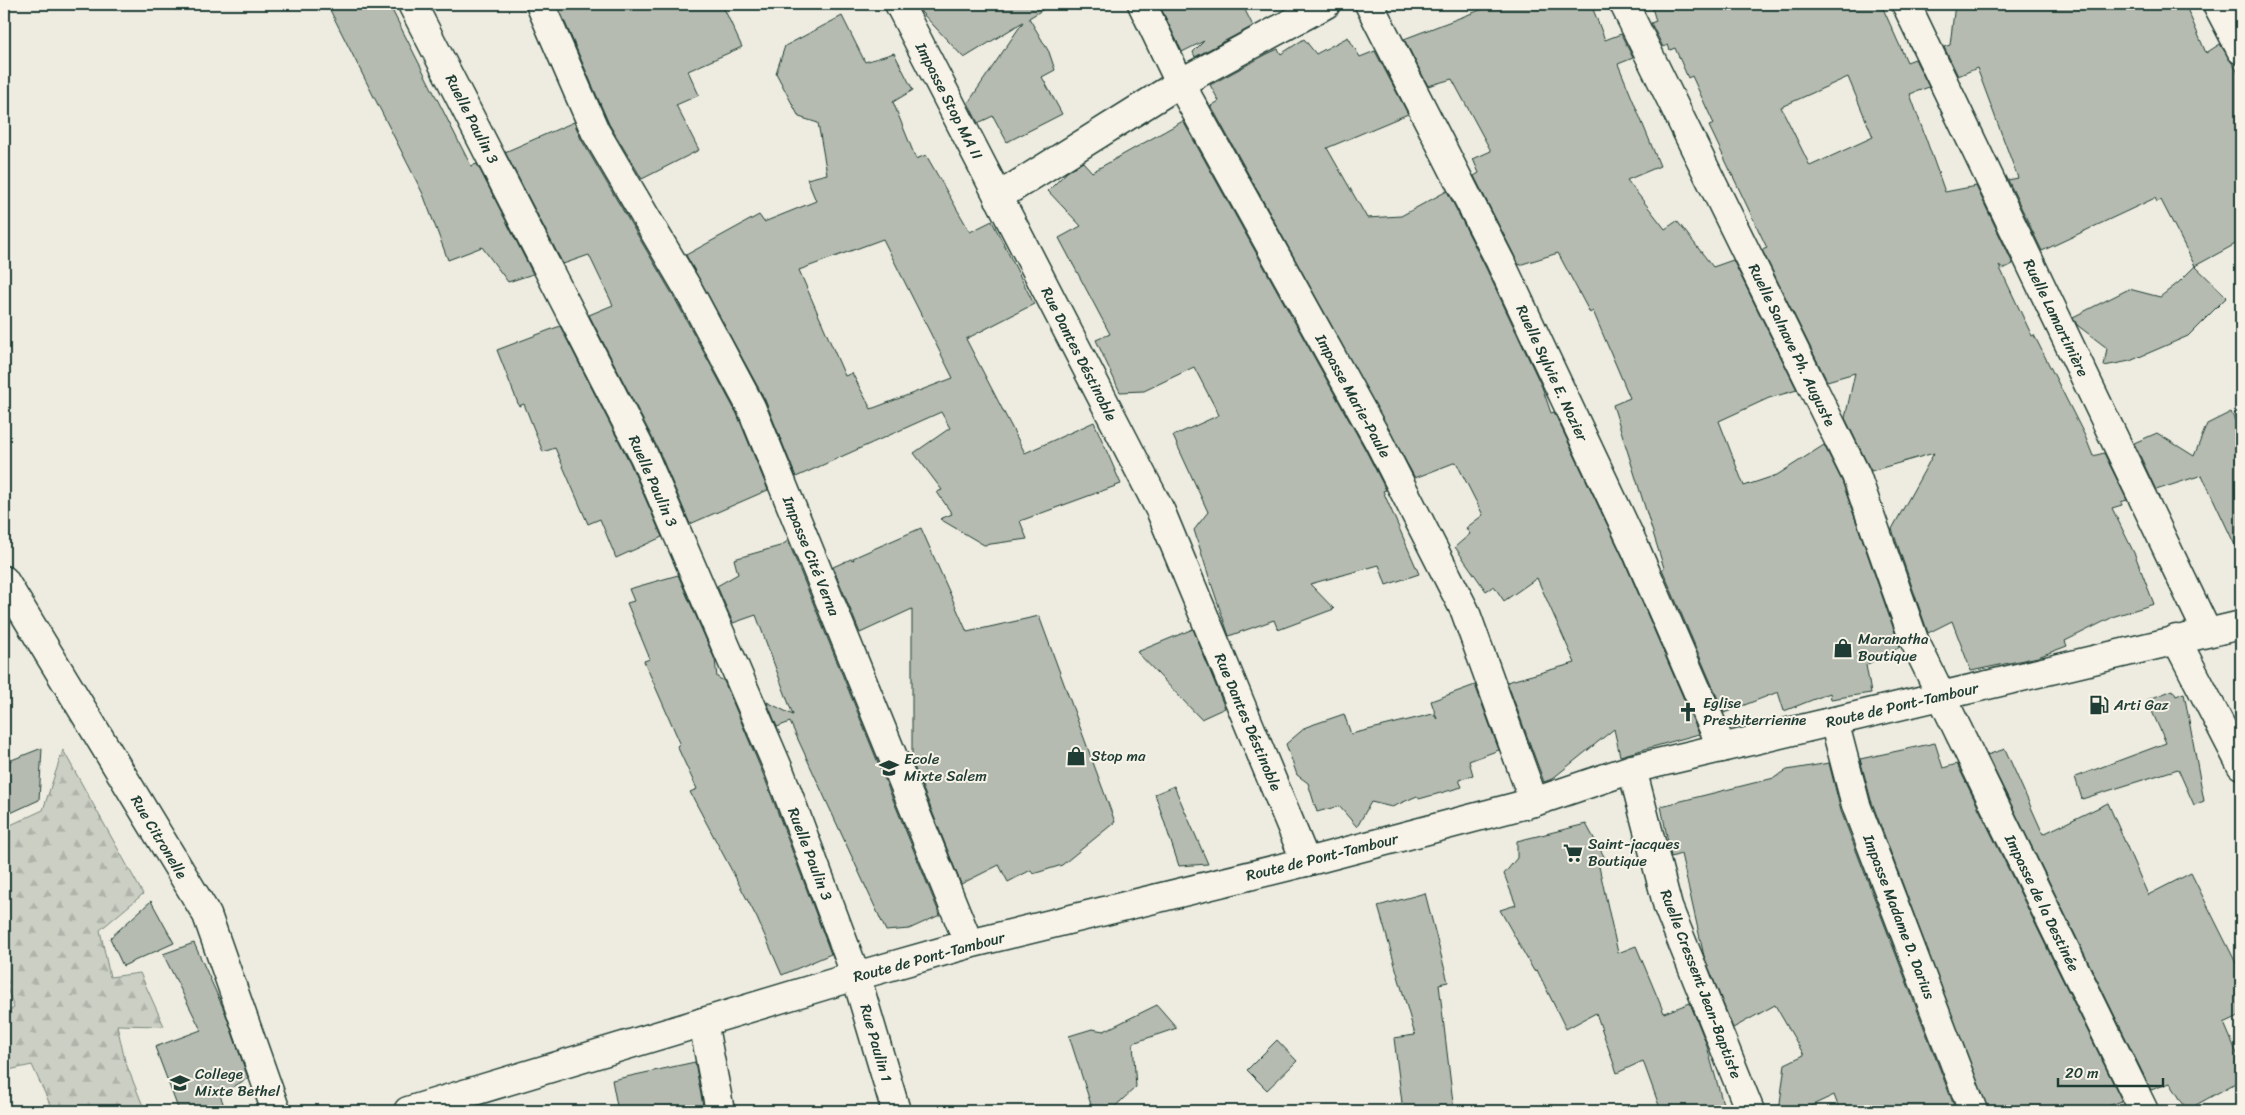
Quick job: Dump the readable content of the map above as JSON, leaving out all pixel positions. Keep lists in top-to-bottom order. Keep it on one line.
{"streets":{"street":["Impasse Stop MA II","Ruelle Paulin 3","Ruelle Lamartinière","Ruelle Salnave Ph. Auguste","Rue Dantes Déstinoble","Ruelle Sylvie E. Nozier","Impasse Marie-Paule","Impasse Cité Verna","Route de Pont-Tambour","Rue Citronelle","Impasse de la Destinée","Impasse Madame D. Darius","Ruelle Cressent Jean-Baptiste","Rue Paulin 1"]},"crossings":[["Impasse Stop MA II","Rue Dantes Déstinoble"],["Ruelle Paulin 3","Route de Pont-Tambour"],["Ruelle Paulin 3","Rue Paulin 1"],["Ruelle Lamartinière","Route de Pont-Tambour"],["Ruelle Salnave Ph. Auguste","Route de Pont-Tambour"],["Ruelle Salnave Ph. Auguste","Impasse de la Destinée"],["Rue Dantes Déstinoble","Route de Pont-Tambour"],["Ruelle Sylvie E. Nozier","Route de Pont-Tambour"],["Impasse Marie-Paule","Route de Pont-Tambour"],["Impasse Cité Verna","Route de Pont-Tambour"],["Route de Pont-Tambour","Impasse de la Destinée"],["Route de Pont-Tambour","Impasse Madame D. Darius"],["Route de Pont-Tambour","Ruelle Cressent Jean-Baptiste"],["Route de Pont-Tambour","Rue Paulin 1"]],"places":{"shop":["Maranatha Boutique","Stop ma"],"fuel station":["Arti Gaz"],"church":["Eglise Presbiterrienne"],"school or university":["Ecole Mixte Salem","College Mixte Bethel"],"supermarket":["Saint-jacques Boutique"]},"scale_bar":"20 m"}
